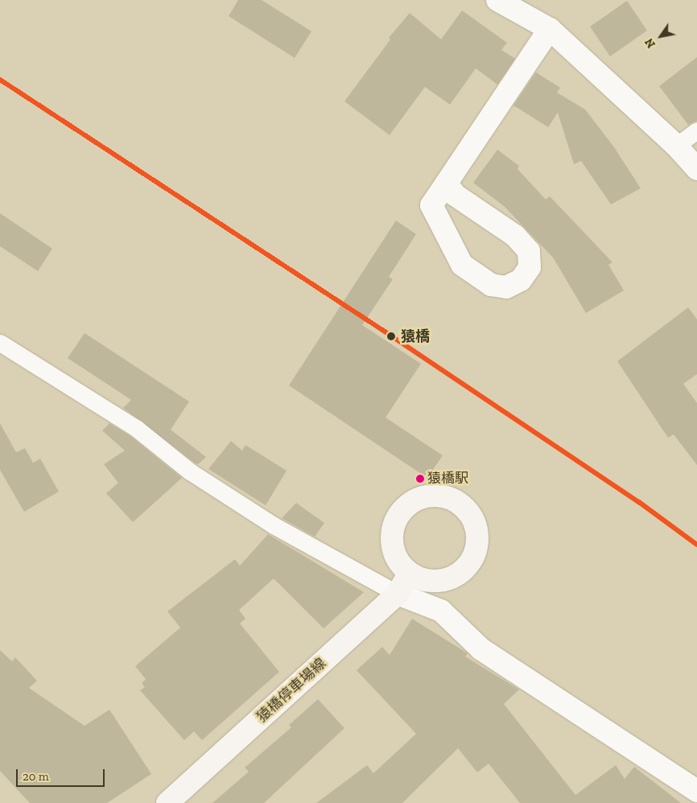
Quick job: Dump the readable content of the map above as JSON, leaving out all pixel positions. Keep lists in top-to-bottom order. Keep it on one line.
{"streets":{"main road":["猿橋停車場線"]},"places":["猿橋","猿橋駅"],"scale_bar":"20 m","north":"bottom left"}
